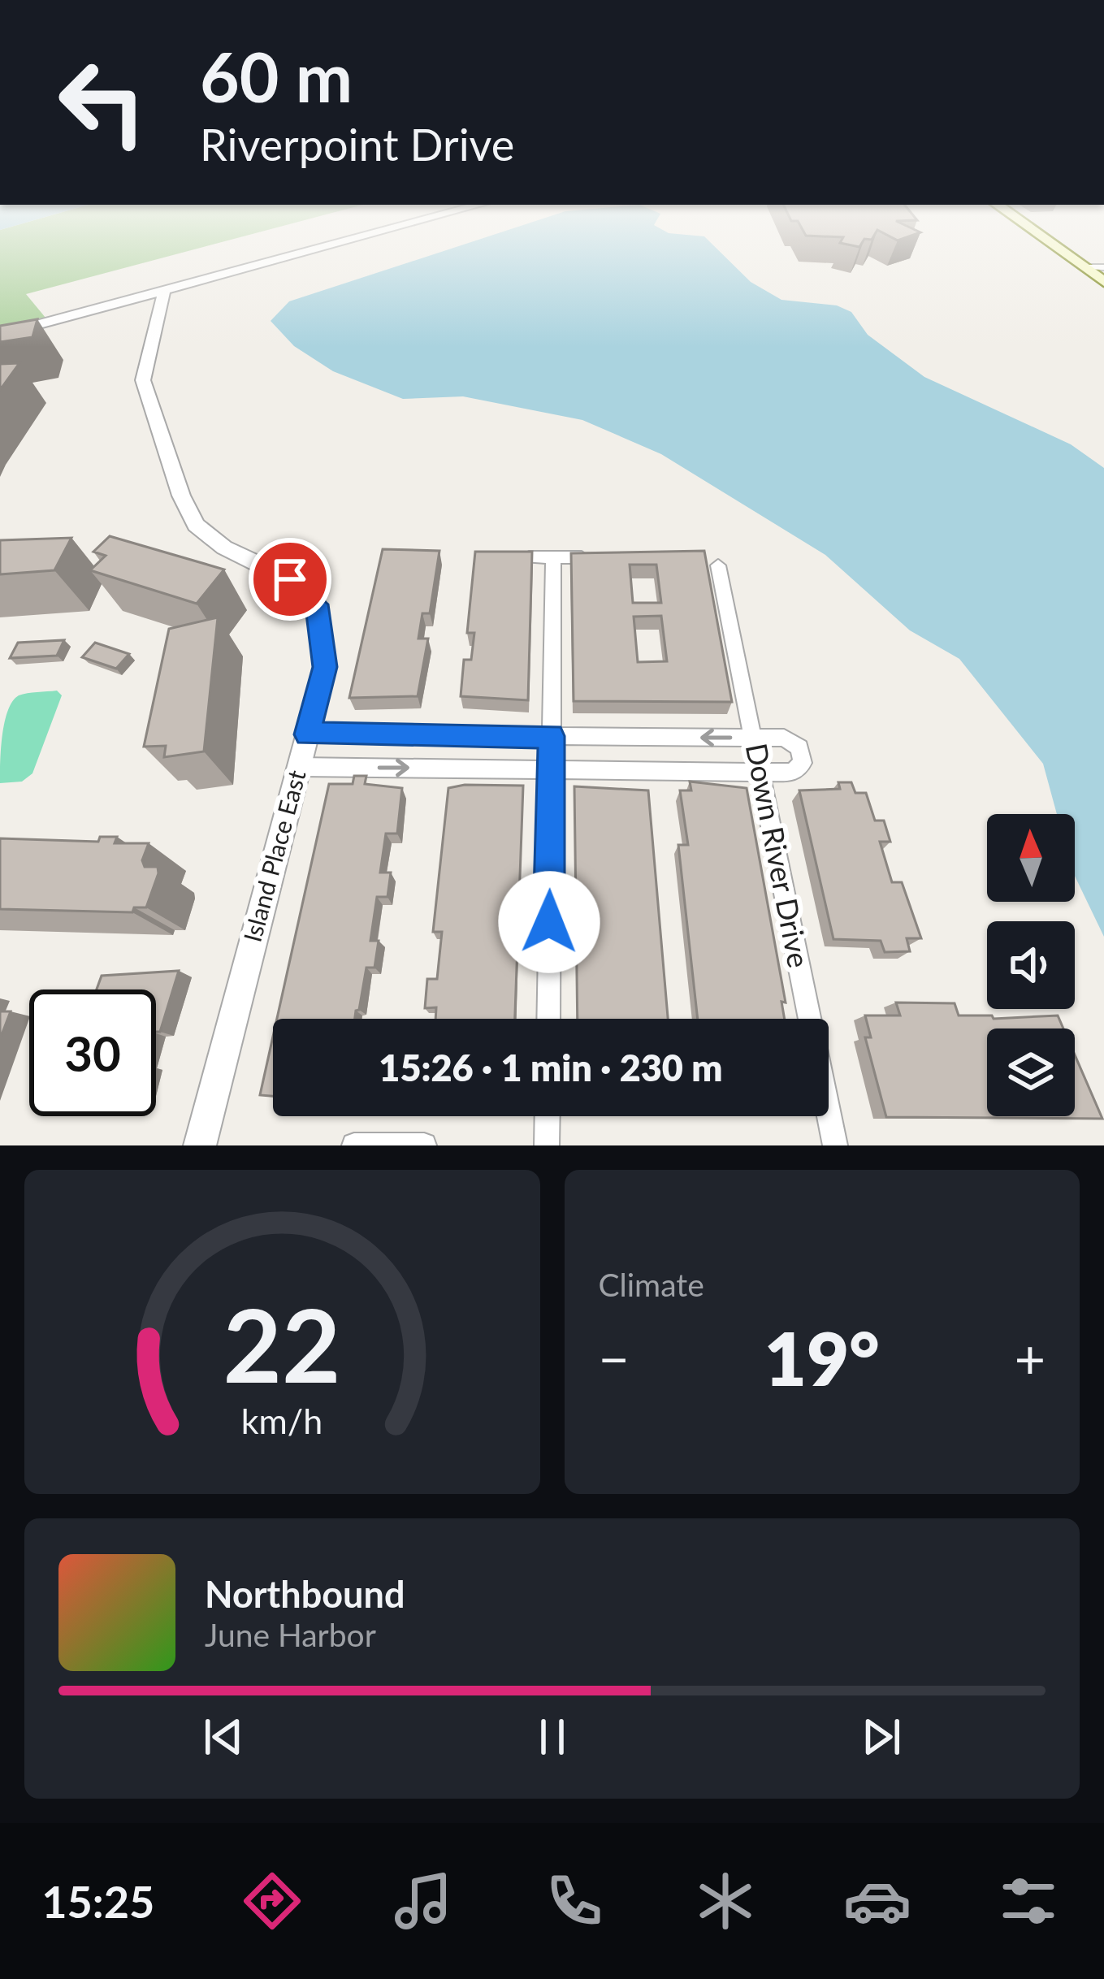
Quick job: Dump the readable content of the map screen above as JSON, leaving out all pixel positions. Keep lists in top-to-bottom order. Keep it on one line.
{"streets":{"street":["Down River Drive","Island Place East"]},"north":"top","page":{"turn":["60 m","Riverpoint Drive"],"limit":"30","trip":"15:26 · 1 min · 230 m","tile":"Climate","heat":["−","19°","+"],"song":["Northbound","June Harbor"],"tabs":"15:25","gauge":["22","km/h"]}}
